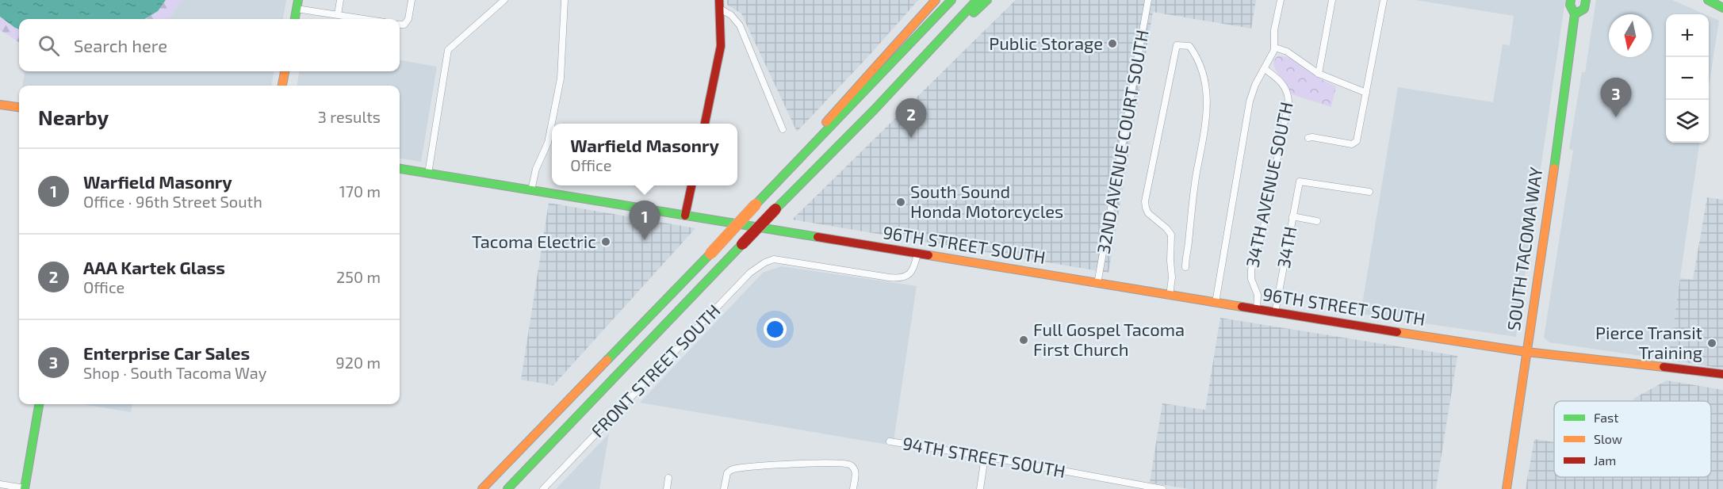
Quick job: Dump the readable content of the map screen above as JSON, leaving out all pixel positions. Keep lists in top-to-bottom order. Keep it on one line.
{"streets":{"main road":["96TH STREET SOUTH","SOUTH TACOMA WAY"],"street":["32ND AVENUE COURT SOUTH","34TH AVENUE SOUTH","34TH","FRONT STREET SOUTH","94TH STREET SOUTH"]},"crossings":[["32ND AVENUE COURT SOUTH","96TH STREET SOUTH"],["34TH AVENUE SOUTH","96TH STREET SOUTH"],["96TH STREET SOUTH","34TH"],["96TH STREET SOUTH","SOUTH TACOMA WAY"],["96TH STREET SOUTH","FRONT STREET SOUTH"]],"places":["Public Storage","South Sound Honda Motorcycles","Tacoma Electric","Full Gospel Tacoma First Church","Pierce Transit Training"],"legend":["Fast","Slow","Jam"],"north":"bottom","page":{"map_buttons":["+","−"],"search":"Search here","pins":["3","2","1"],"heading":["Nearby","3 results"],"popup":["Warfield Masonry","Office"],"list":[{"mark":"1","name":"Warfield Masonry","note":"Office · 96th Street South","value":"170 m"},{"mark":"2","name":"AAA Kartek Glass","note":"Office","value":"250 m"},{"mark":"3","name":"Enterprise Car Sales","note":"Shop · South Tacoma Way","value":"920 m"}]}}
